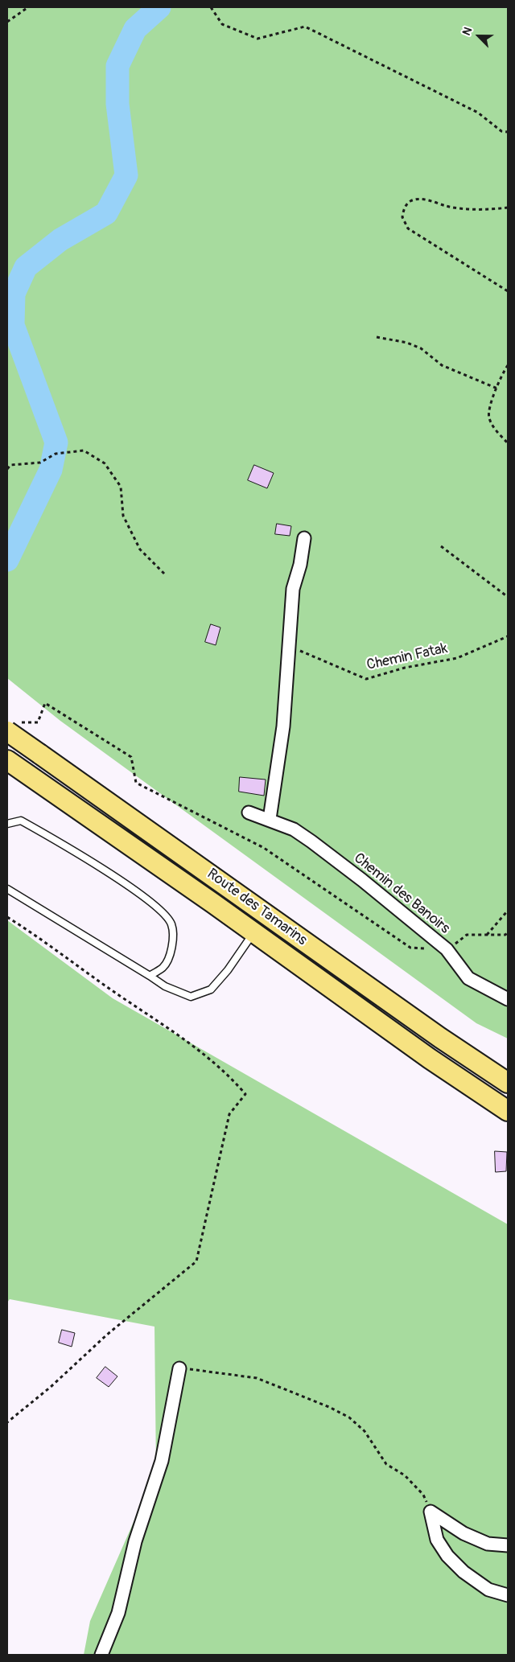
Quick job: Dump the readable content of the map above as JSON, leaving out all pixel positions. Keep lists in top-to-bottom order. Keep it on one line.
{"streets":{"highway":["Route des Tamarins"],"street":["Chemin des Banoirs"],"path":["Chemin Fatak"]},"north":"top left"}
